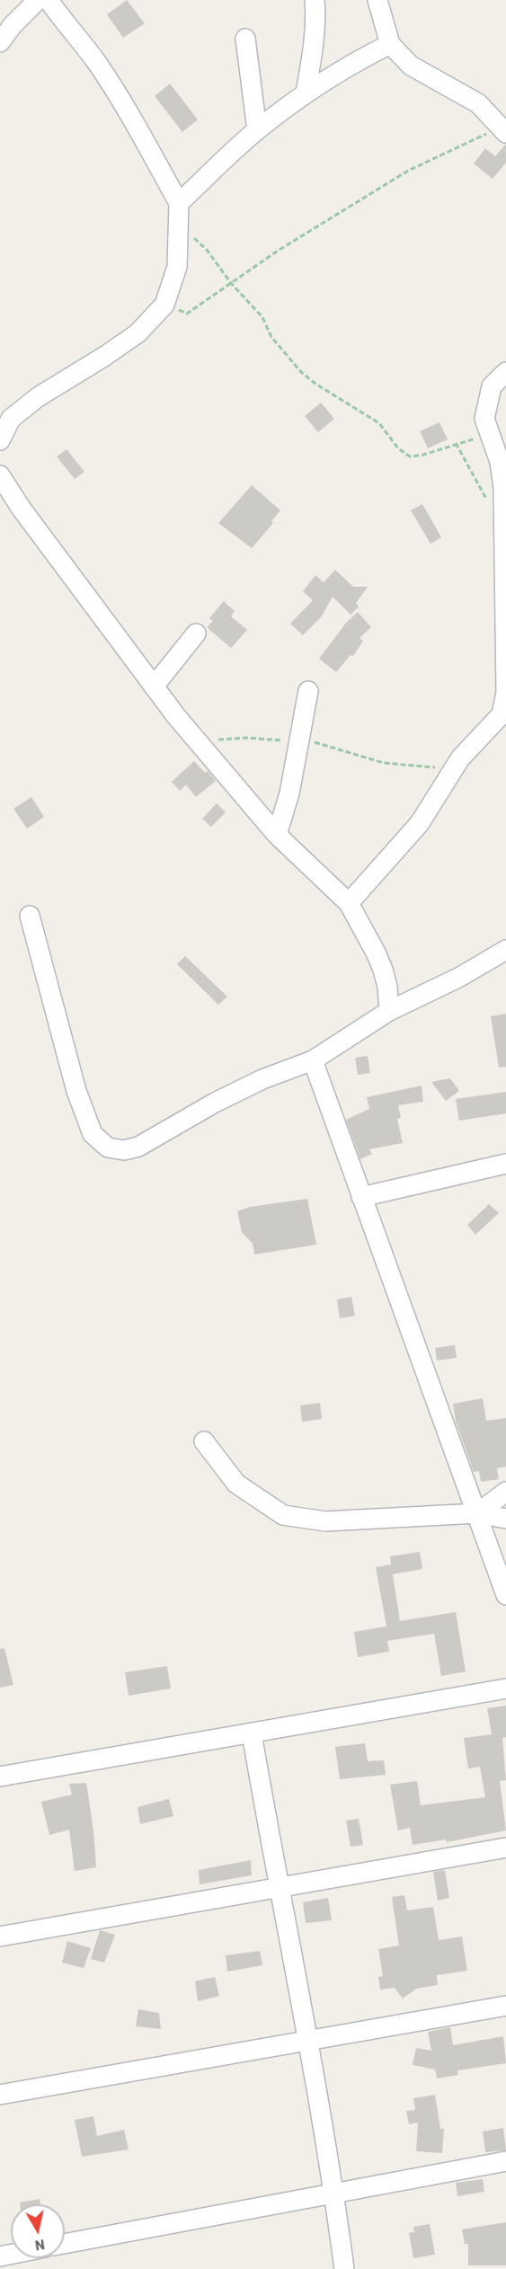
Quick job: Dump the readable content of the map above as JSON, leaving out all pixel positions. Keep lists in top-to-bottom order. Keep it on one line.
{"north":"bottom"}
